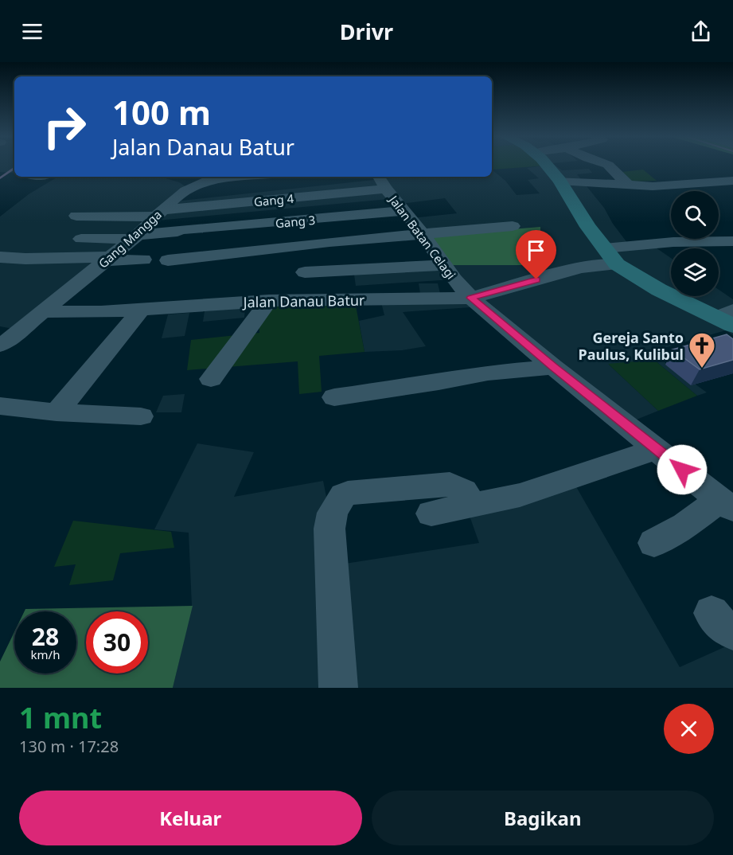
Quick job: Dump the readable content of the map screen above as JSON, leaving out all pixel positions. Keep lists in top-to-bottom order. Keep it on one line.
{"streets":{"street":["Gang 4","Gang 3","Jalan Batan Celagi","Gang Mangga","Jalan Danau Batur"]},"crossings":[["Gang 4","Jalan Batan Celagi"],["Gang 4","Gang Mangga"],["Gang 3","Jalan Batan Celagi"],["Gang 3","Gang Mangga"],["Jalan Batan Celagi","Jalan Danau Batur"],["Gang Mangga","Jalan Danau Batur"]],"places":{"church":["Gereja Santo Paulus, Kulibul"]},"page":{"header":"Drivr","turn":["100 m","Jalan Danau Batur"],"speed":"28 km/h","limit":"30","heading":["1 mnt","130 m · 17:28"],"buttons":["Keluar","Bagikan"]}}
